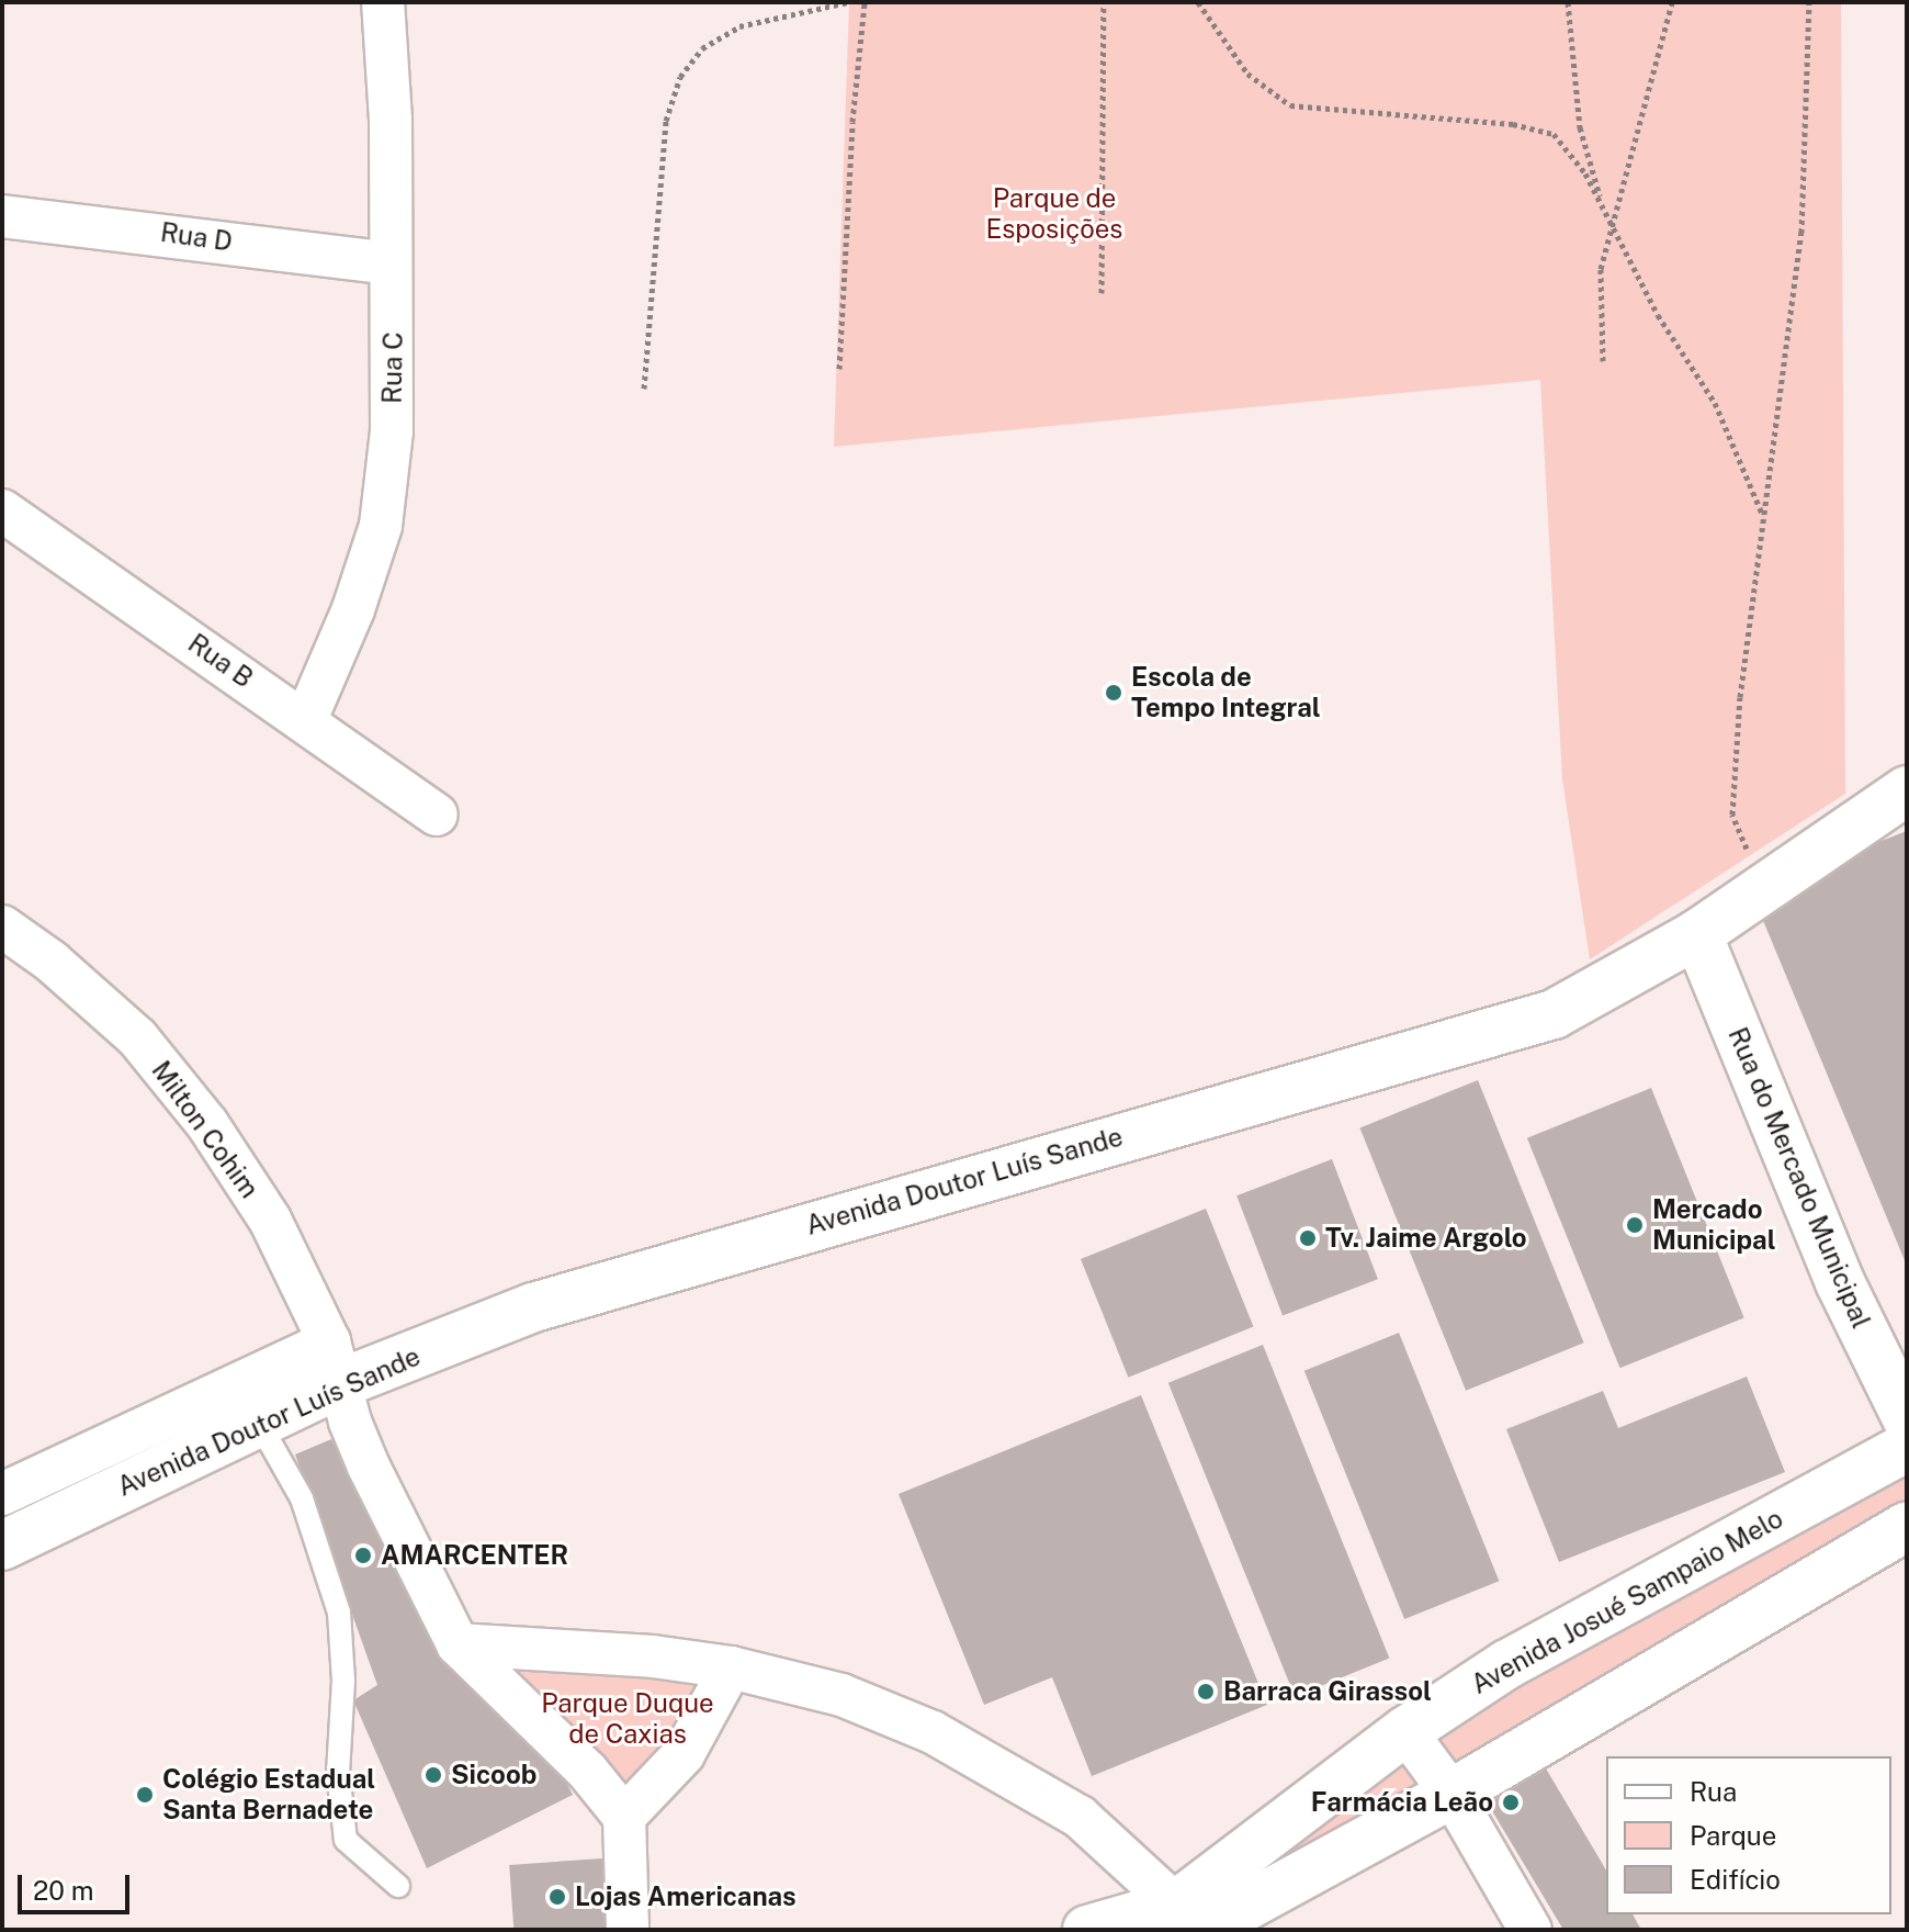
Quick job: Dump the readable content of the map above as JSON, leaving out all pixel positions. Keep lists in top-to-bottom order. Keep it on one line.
{"streets":{"street":["Rua D","Rua C","Rua B","Milton Cohim","Rua do Mercado Municipal","Avenida Doutor Luís Sande","Avenida Josué Sampaio Melo"]},"crossings":[["Rua D","Rua C"],["Rua C","Rua B"],["Milton Cohim","Avenida Doutor Luís Sande"],["Rua do Mercado Municipal","Avenida Doutor Luís Sande"]],"parks":["Parque de Esposições","Parque Duque de Caxias"],"places":["Escola de Tempo Integral","Mercado Municipal","Tv. Jaime Argolo","AMARCENTER","Barraca Girassol","Sicoob","Colégio Estadual Santa Bernadete","Farmácia Leão","Lojas Americanas"],"legend":["Rua","Parque","Edifício"],"scale_bar":"20 m"}
